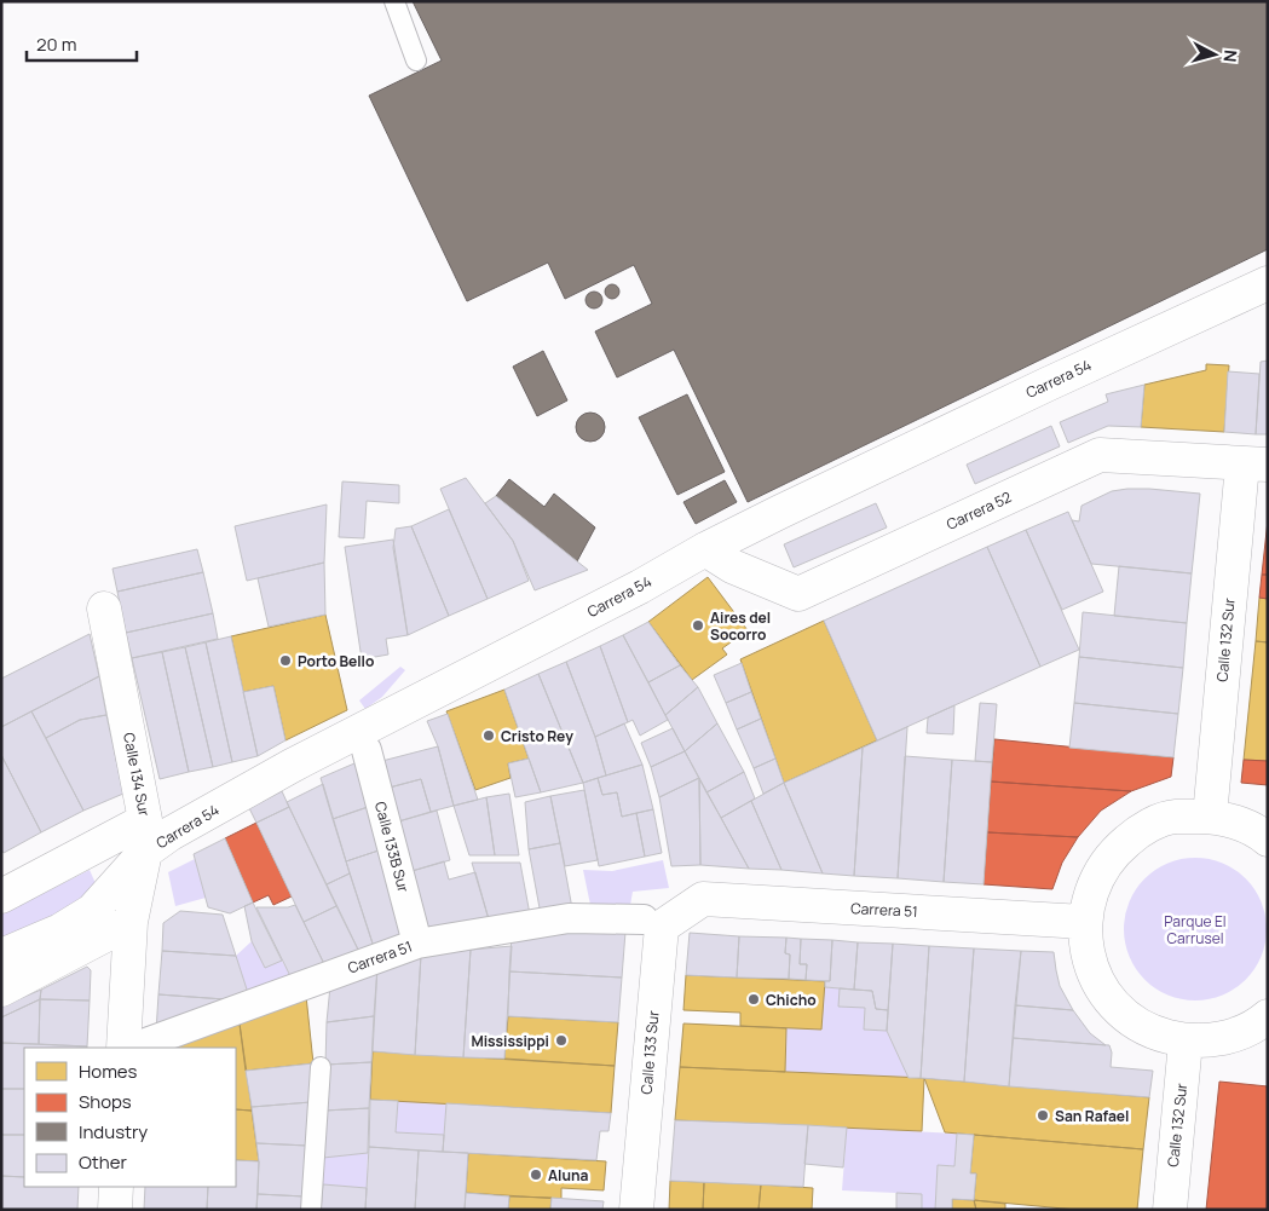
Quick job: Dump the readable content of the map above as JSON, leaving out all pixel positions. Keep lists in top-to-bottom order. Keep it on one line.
{"streets":{"street":["Carrera 54","Carrera 52","Calle 132 Sur","Calle 134 Sur","Calle 133B Sur","Carrera 51","Calle 133 Sur"]},"crossings":[["Carrera 54","Carrera 52"],["Carrera 54","Calle 134 Sur"],["Carrera 52","Calle 132 Sur"],["Calle 133B Sur","Carrera 51"],["Carrera 51","Calle 133 Sur"]],"parks":["Parque El Carrusel"],"places":["Aires del Socorro","Porto Bello","Cristo Rey","Chicho","Mississippi","San Rafael","Aluna"],"legend":["Homes","Shops","Industry","Other"],"scale_bar":"20 m","north":"right"}
